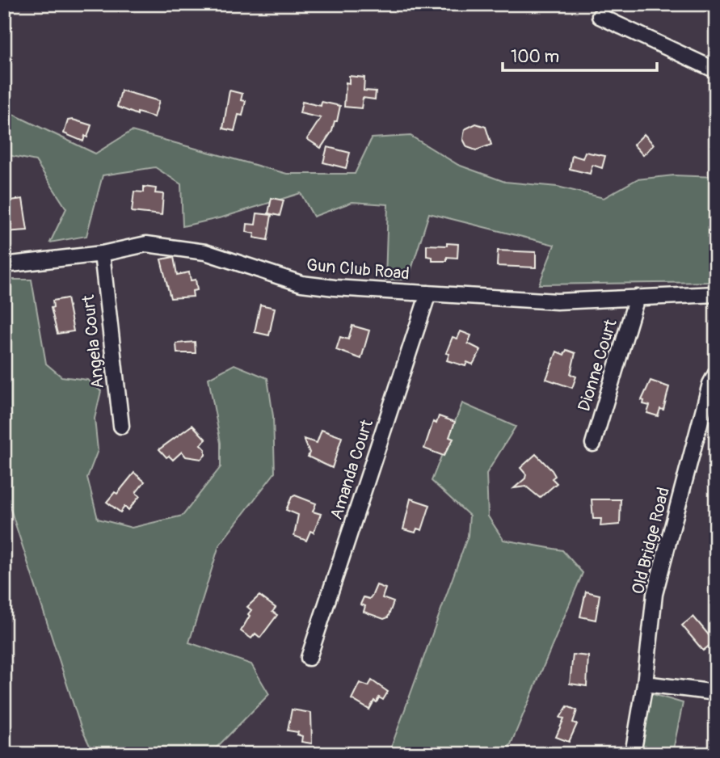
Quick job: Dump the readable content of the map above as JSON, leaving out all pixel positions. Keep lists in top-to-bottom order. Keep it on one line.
{"streets":{"street":["Gun Club Road","Angela Court","Dionne Court","Amanda Court","Old Bridge Road"]},"crossings":[["Gun Club Road","Angela Court"],["Gun Club Road","Dionne Court"],["Gun Club Road","Amanda Court"]],"scale_bar":"100 m"}
